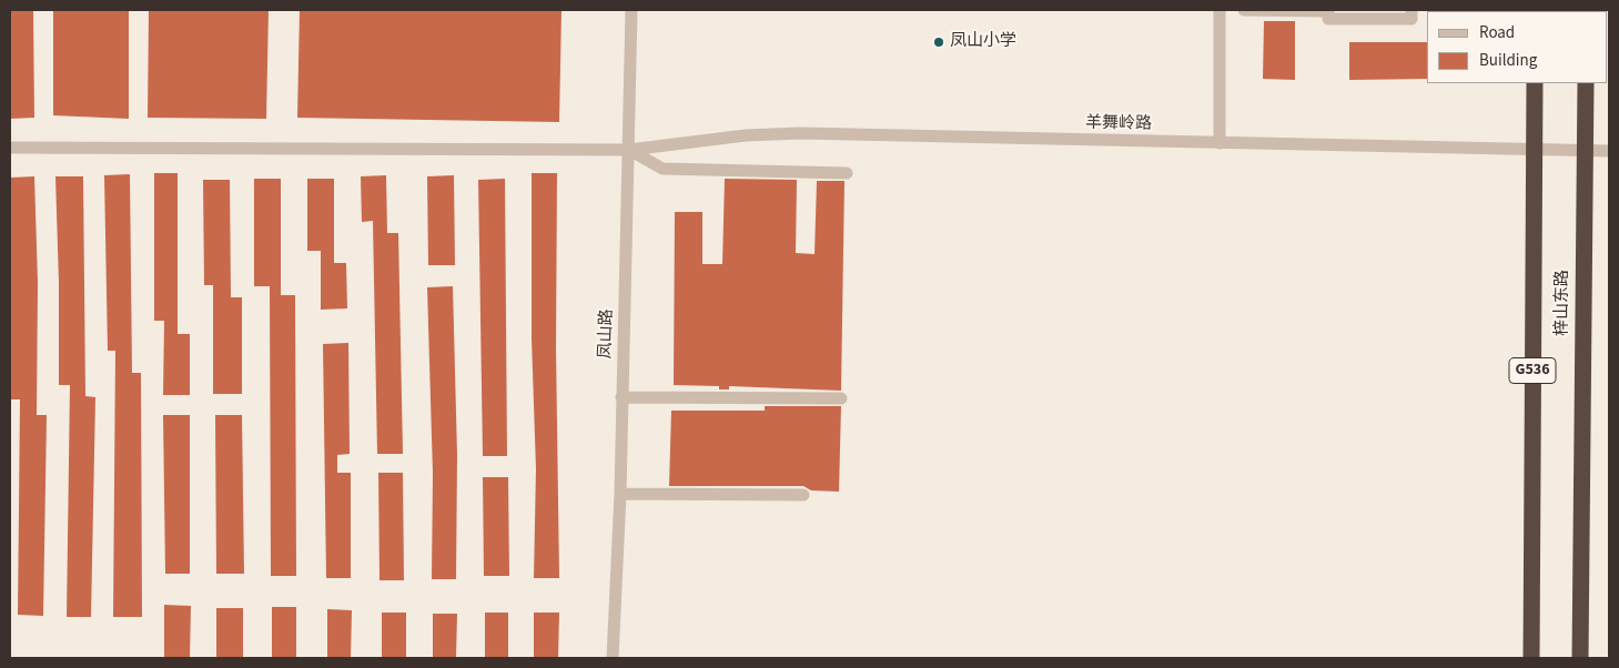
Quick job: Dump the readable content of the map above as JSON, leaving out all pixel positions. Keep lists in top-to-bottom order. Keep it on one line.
{"streets":{"highway":["梓山东路","G536"],"street":["羊舞岭路","凤山路"]},"crossings":[["羊舞岭路","梓山东路"],["羊舞岭路","凤山路"]],"places":["凤山小学"],"legend":["Road","Building"]}
